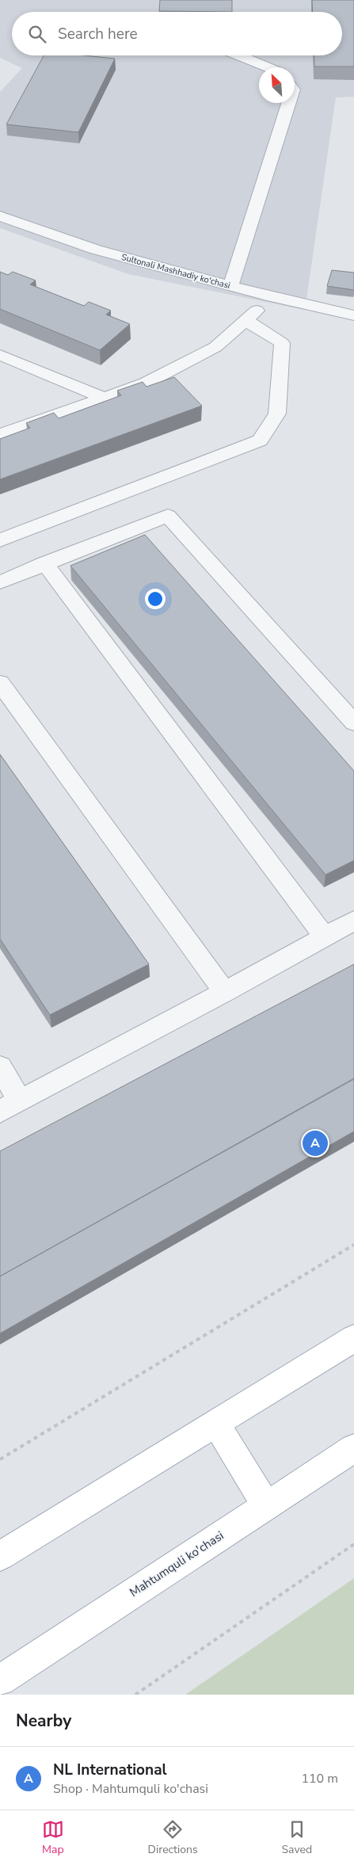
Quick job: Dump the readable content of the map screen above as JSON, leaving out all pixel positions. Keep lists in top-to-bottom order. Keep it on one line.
{"streets":{"main road":["Mahtumquli ko'chasi"],"street":["Sultonali Mashhadiy ko'chasi"]},"north":"top left","page":{"search":"Search here","pins":"A","heading":"Nearby","list":[{"mark":"A","name":"NL International","note":"Shop · Mahtumquli ko'chasi","value":"110 m"}],"nav":["Map","Directions","Saved"]}}
